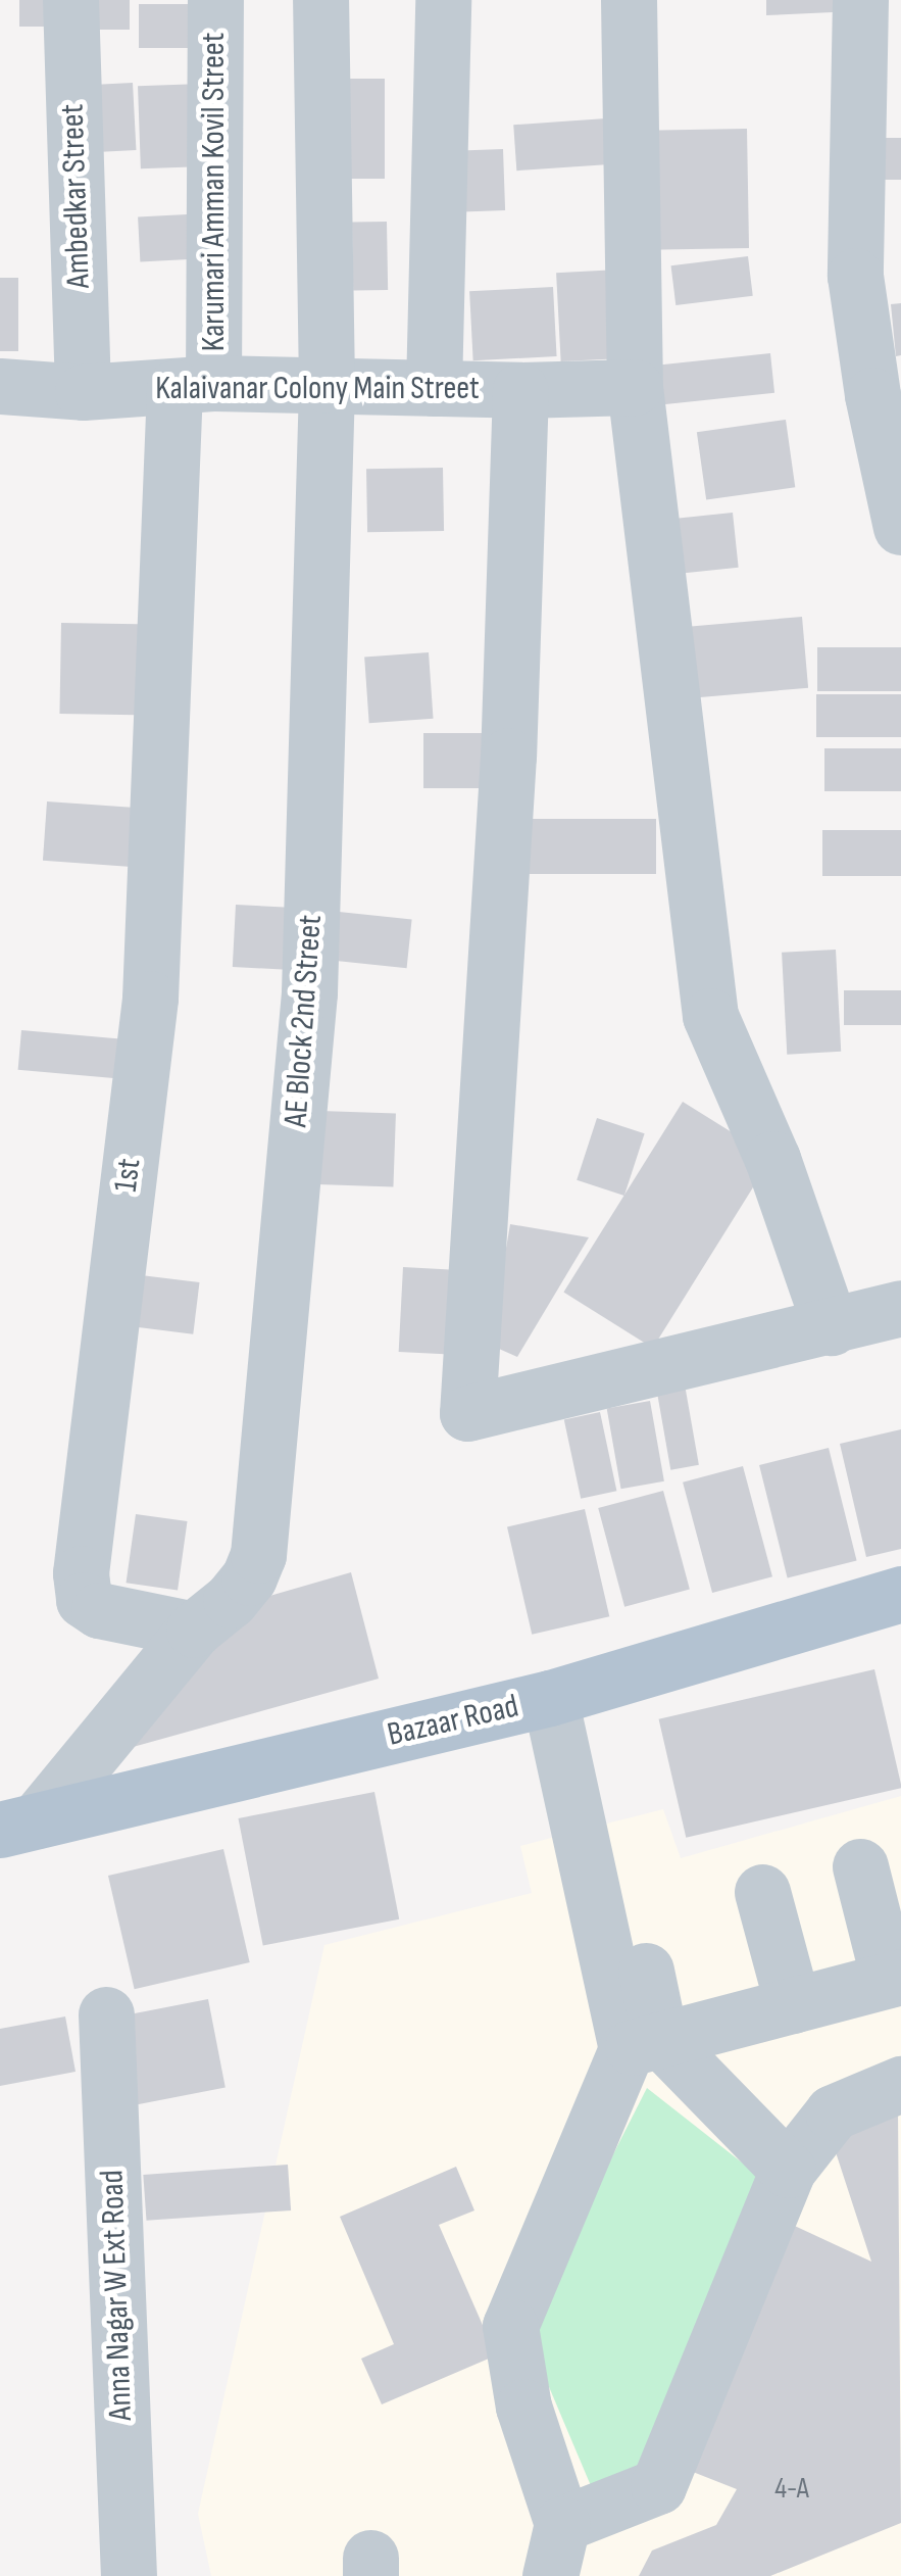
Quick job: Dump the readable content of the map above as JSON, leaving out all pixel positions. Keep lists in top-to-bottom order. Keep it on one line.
{"streets":{"main road":["Bazaar Road"],"street":["Karumari Amman Kovil Street","Ambedkar Street","Kalaivanar Colony Main Street","AE Block 2nd Street","1st","Anna Nagar W Ext Road"]},"crossings":[["Karumari Amman Kovil Street","Kalaivanar Colony Main Street"],["Karumari Amman Kovil Street","1st"],["Ambedkar Street","Kalaivanar Colony Main Street"],["Kalaivanar Colony Main Street","AE Block 2nd Street"],["Kalaivanar Colony Main Street","1st"],["AE Block 2nd Street","1st"]],"house_numbers":["4-A"]}
